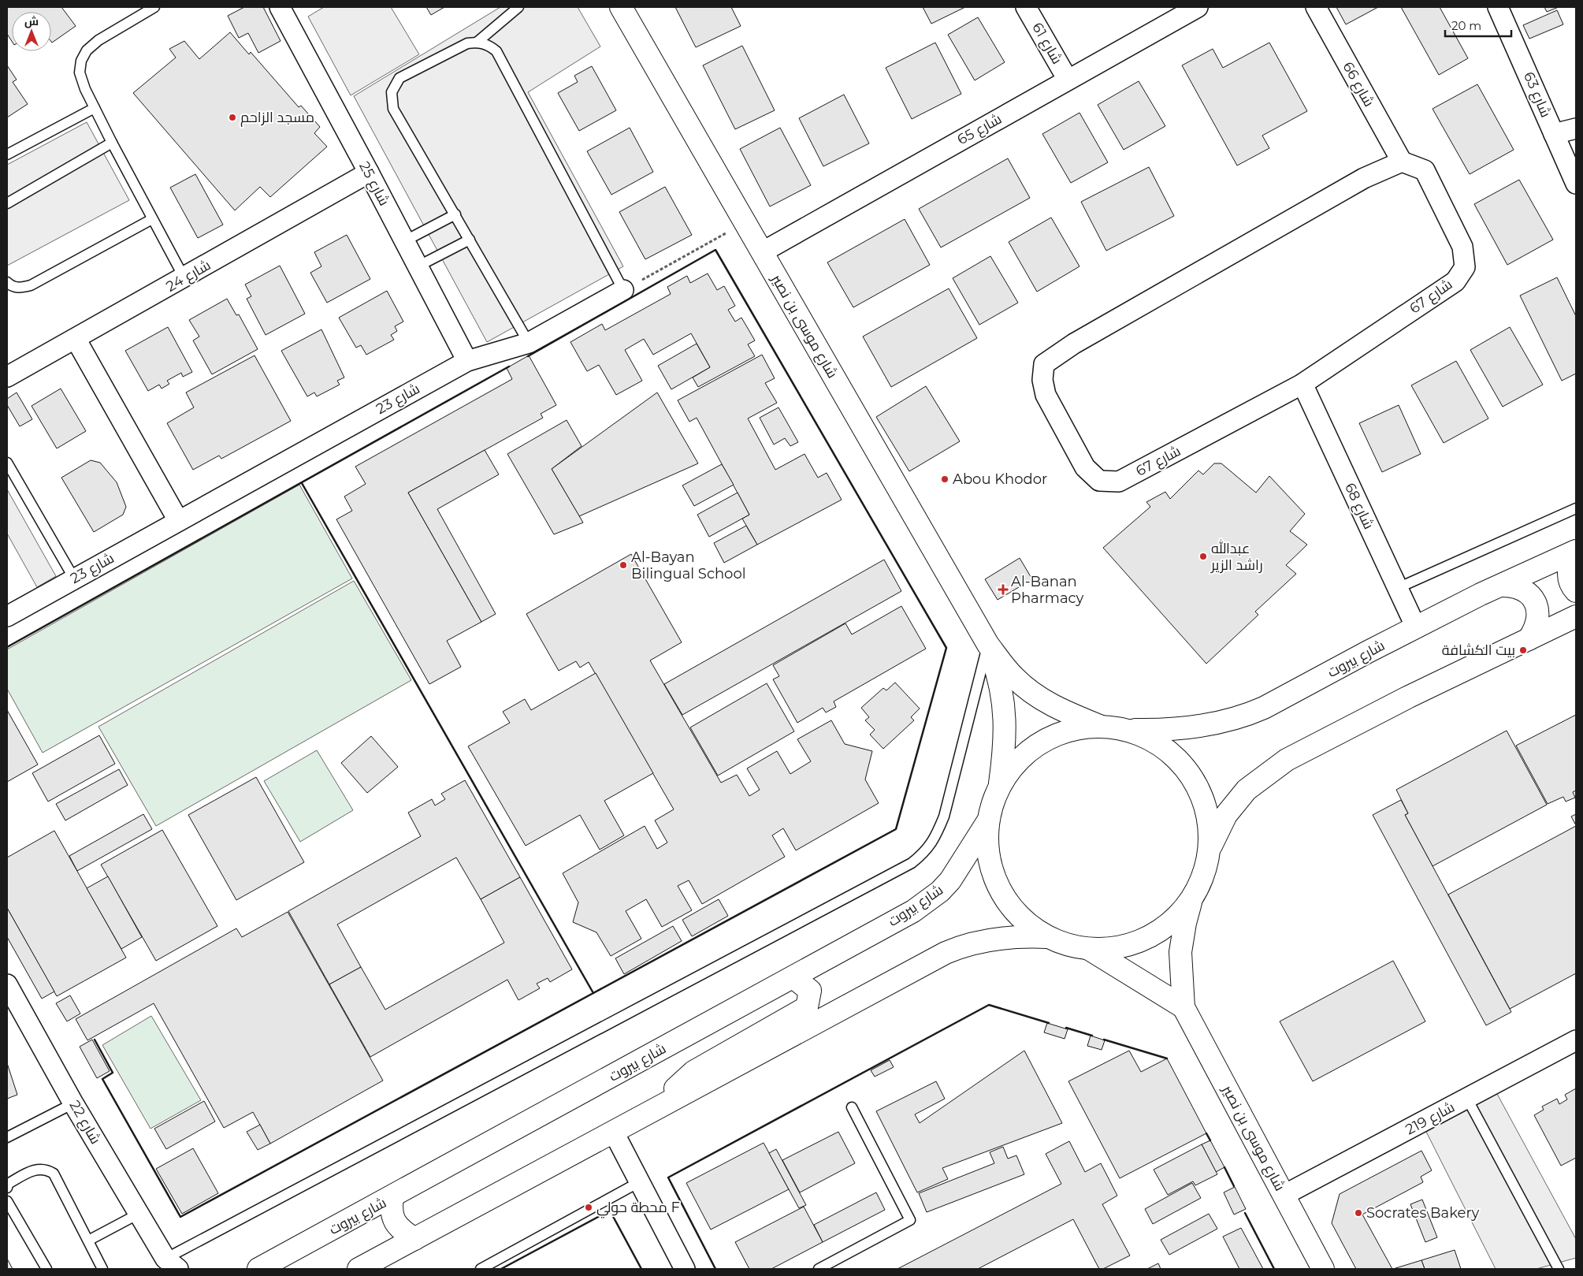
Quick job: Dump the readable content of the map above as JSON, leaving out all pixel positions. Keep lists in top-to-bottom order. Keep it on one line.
{"streets":{"main road":["شارع موسى بن نصير","شارع بيروت"],"street":["شارع 61","شارع 66","شارع 63","شارع 65","شارع 25","شارع 24","شارع 67","شارع 23","شارع 68","شارع 219","شارع 22"]},"crossings":[["شارع 61","شارع 65"],["شارع 66","شارع 67"],["شارع 65","شارع موسى بن نصير"],["شارع 25","شارع 24"],["شارع 25","شارع 23"],["شارع 67","شارع 68"],["شارع موسى بن نصير","شارع 219"],["شارع 68","شارع بيروت"]],"places":{"other":["مسجد الزاحم","Abou Khodor","عبدالله راشد الزير","Al-Bayan Bilingual School","بيت الكشافة","محطة حولي F","Socrates Bakery"],"health":["Al-Banan Pharmacy"]},"scale_bar":"20 m","north":"top"}
